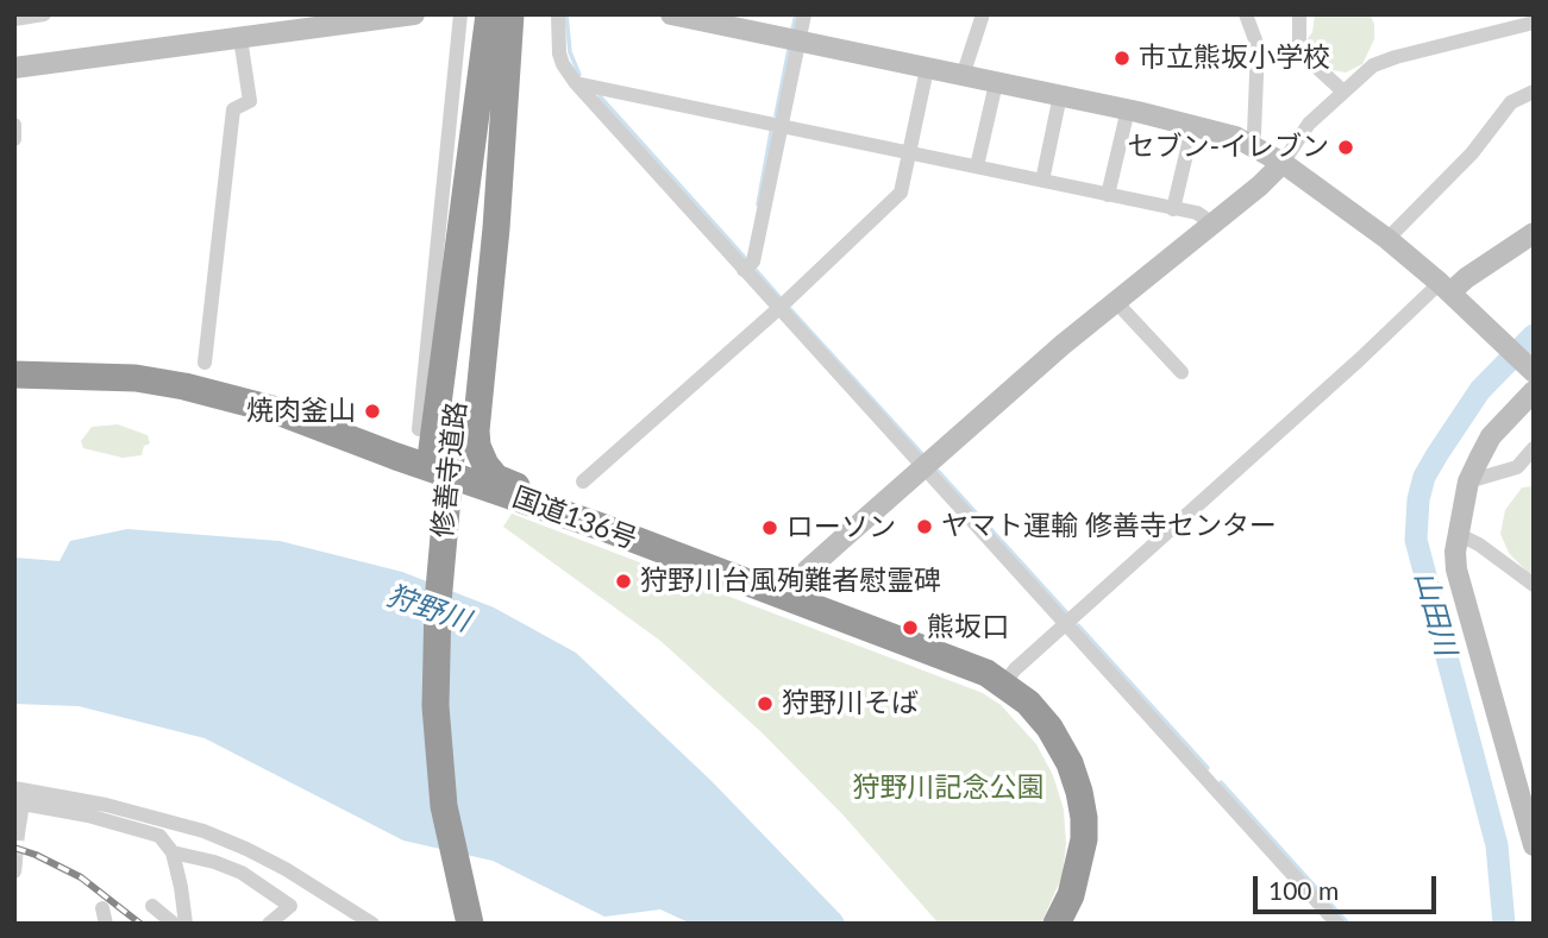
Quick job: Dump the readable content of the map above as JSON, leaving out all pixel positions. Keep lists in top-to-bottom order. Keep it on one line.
{"streets":{"highway":["修善寺道路","国道136号"]},"water":["狩野川","山田川"],"parks":["狩野川記念公園"],"places":["市立熊坂小学校","セブン-イレブン","焼肉釜山","ヤマト運輸 修善寺センター","ローソン","狩野川台風殉難者慰霊碑","熊坂口","狩野川そば"],"scale_bar":"100 m"}
